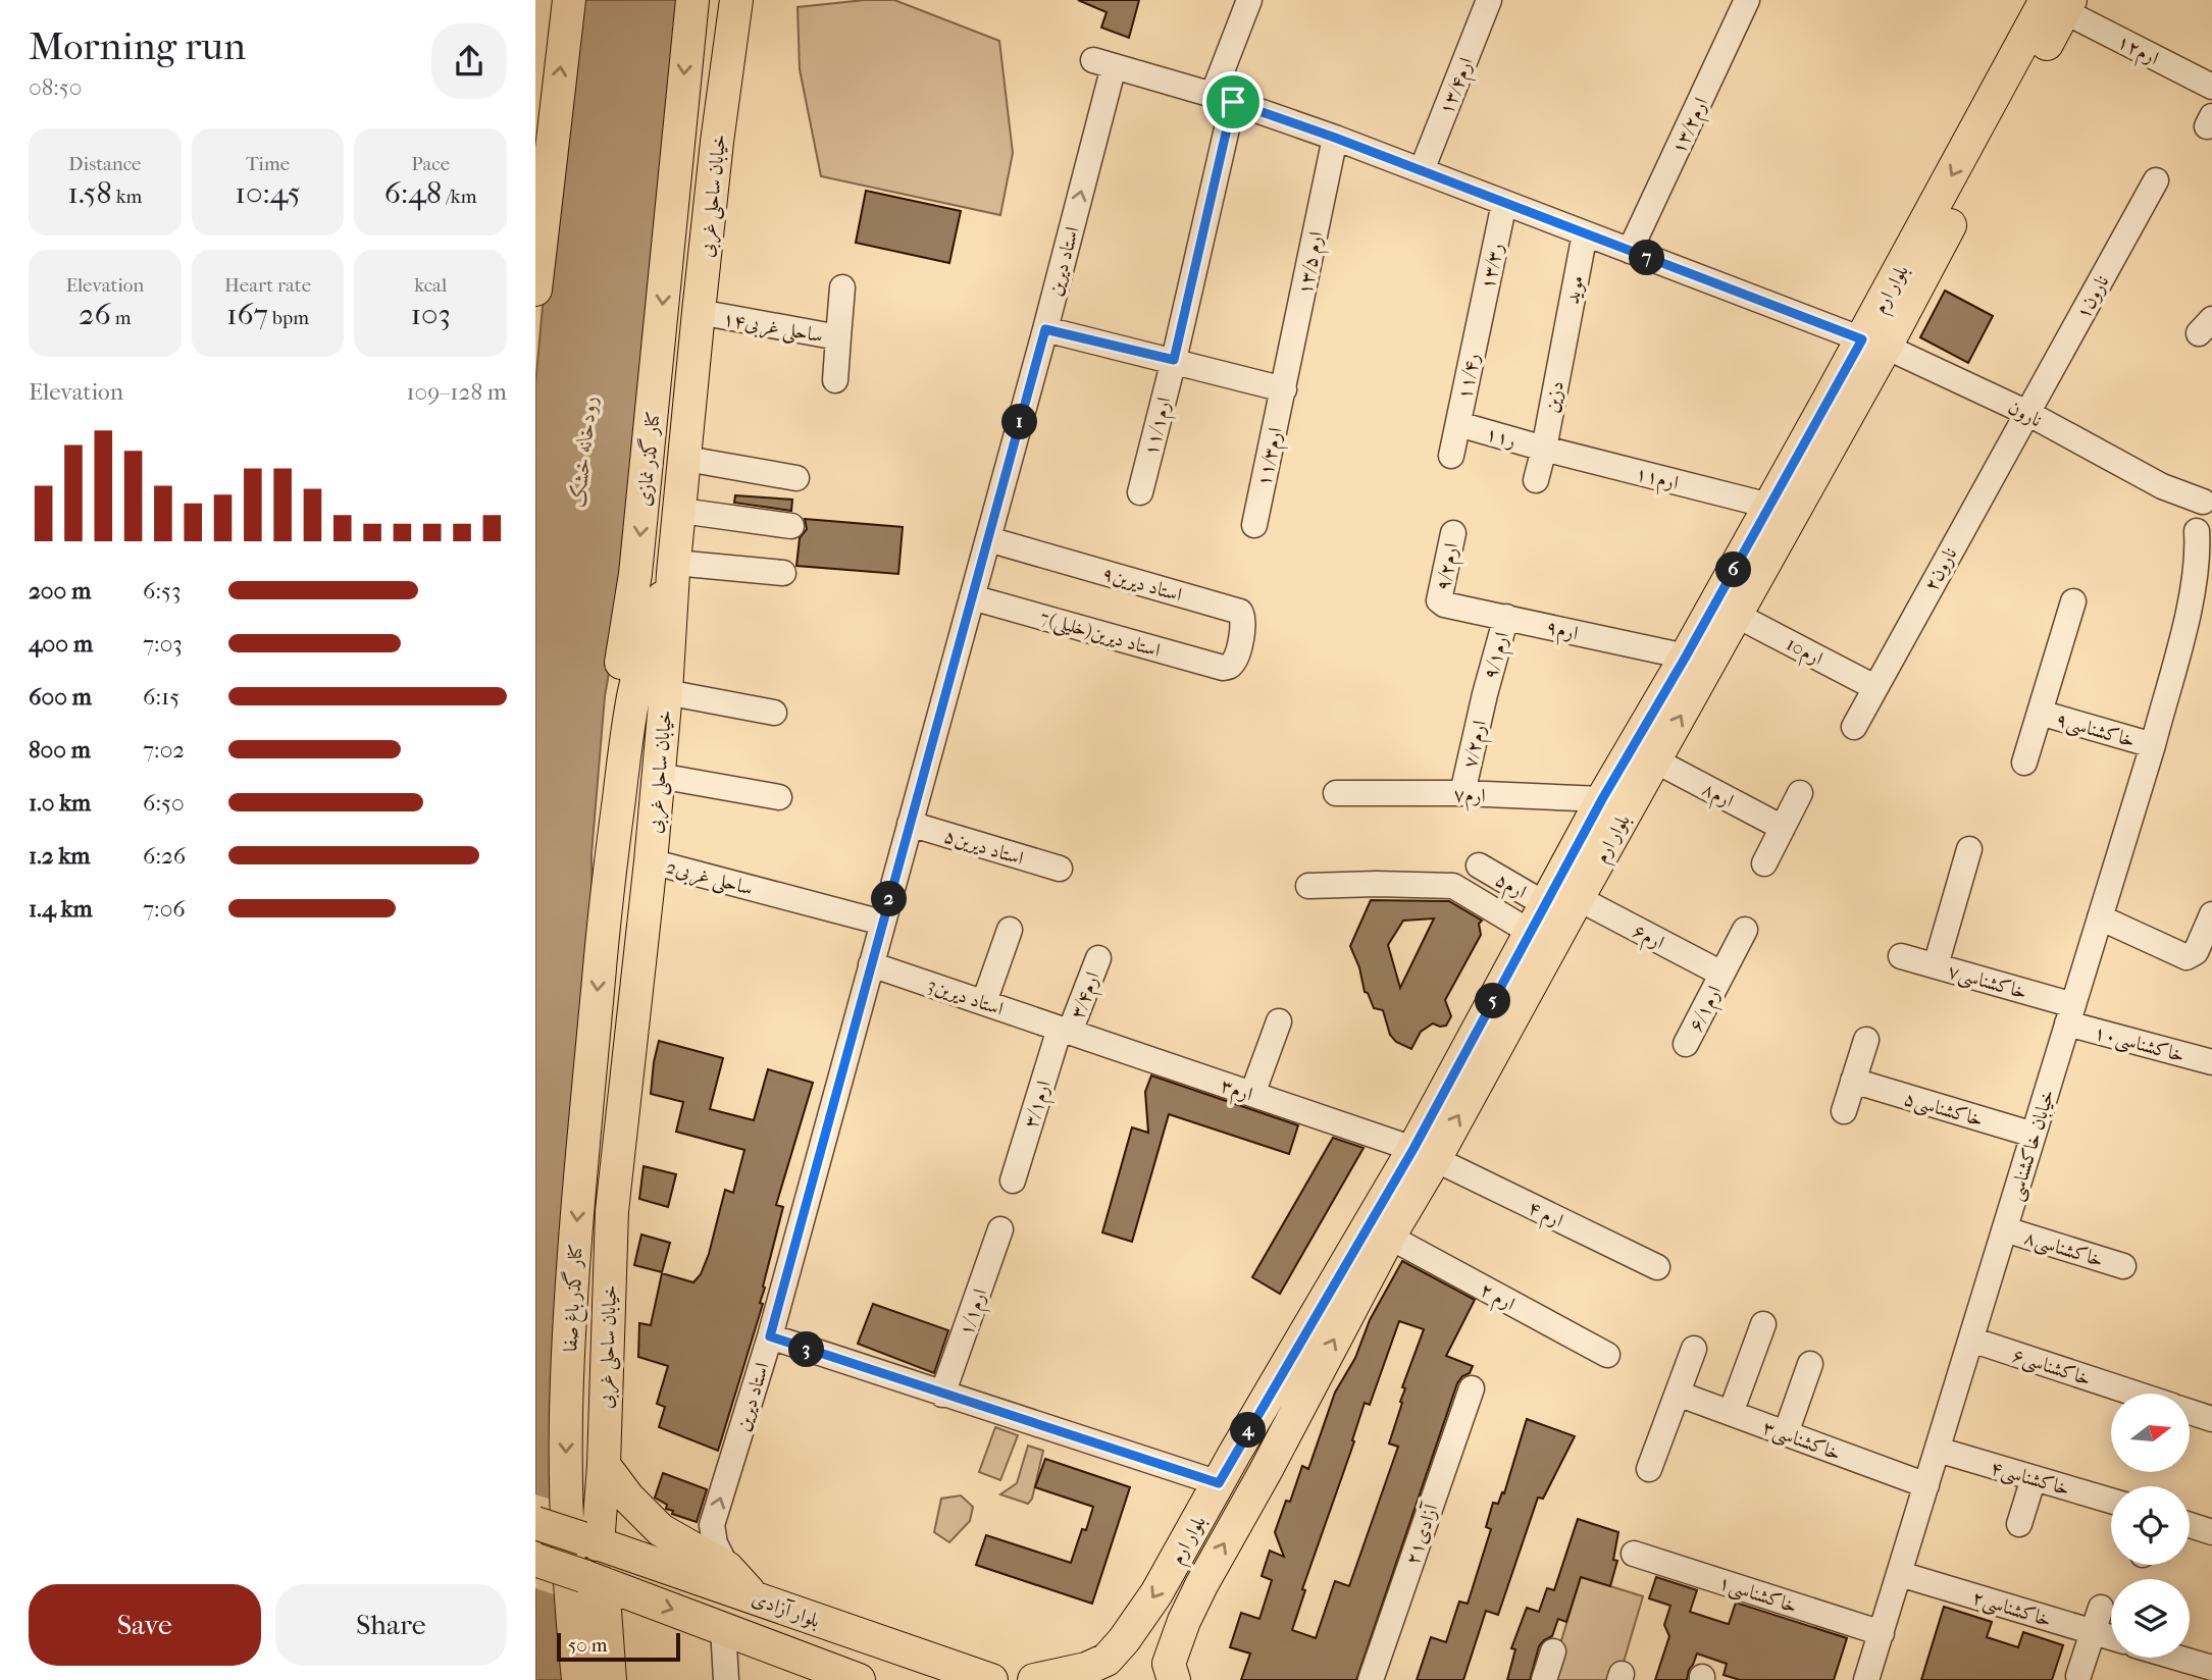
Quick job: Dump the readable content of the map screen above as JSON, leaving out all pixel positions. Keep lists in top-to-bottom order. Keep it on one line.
{"streets":{"main road":["خیابان ساحلی غربی","بلوار ارم","کنار گذر نمازی","کنار گذر باغ صفا","بلوار آزادی"],"street":["ارم۱۲","۱۳/۴ارم","۱۳/۲ارم","استاد دیرین","۱۳/۵ ارم","۱۳/۳ر","موید","نارون۱","ساحلی غربی۱۴","۱۱/۴ر","دزین","نارون","۱۱/۱ارم","۱۱ر","۱۱/۳ارم","ارم۱۱","۹/۲ارم","نارون۲","استاد دیرین۹","ارم۹","7استاد دیرین(خلیلی)","ارم10","۹/۱ارم","خاکشناسی۹","۷/۲ارم","ارم۷","ارم۸","استاد دیرین۵","2ساحلی غربی","ارم۵","ارم۶","خاکشناسی۷","۳/۴ارم","3استاد دیرین","۶/۱ارم","خاکشناسی۱۰","ارم۳","۳/۱ارم","خاکشناسی۵","خیابان خاکشناسی","ارم ۴","خاکشناسی۸","ارم ۲","۱/۱ارم","خاکشناسی۶","خاکشناسی۳","خاکشناسی۴","آزادی۲۱","خاکشناسی۱","خاکشناسی۲"]},"crossings":[["ارم۱۲","بلوار ارم"],["۱۳/۴ارم","نارون"],["۱۳/۲ارم","نارون"],["خیابان ساحلی غربی","ساحلی غربی۱۴"],["خیابان ساحلی غربی","2ساحلی غربی"],["خیابان ساحلی غربی","بلوار آزادی"],["استاد دیرین","نارون"],["استاد دیرین","استاد دیرین۹"],["استاد دیرین","7استاد دیرین(خلیلی)"],["استاد دیرین","استاد دیرین۵"],["استاد دیرین","2ساحلی غربی"],["استاد دیرین","3استاد دیرین"],["۱۳/۵ ارم","نارون"],["۱۳/۵ ارم","۱۱/۳ارم"],["۱۳/۳ر","۱۱/۴ر"],["۱۳/۳ر","نارون"],["بلوار ارم","نارون"],["بلوار ارم","ارم۱۱"],["بلوار ارم","ارم۹"],["بلوار ارم","ارم10"],["بلوار ارم","ارم۷"],["بلوار ارم","ارم۸"],["بلوار ارم","ارم۵"],["بلوار ارم","ارم۶"],["بلوار ارم","ارم۳"],["بلوار ارم","ارم ۴"],["بلوار ارم","ارم ۲"],["موید","دزین"],["موید","نارون"],["نارون۱","نارون"],["نارون۱","نارون۲"],["۱۱/۴ر","۱۱ر"],["دزین","۱۱ر"],["دزین","ارم۱۱"],["نارون","۱۱/۱ارم"],["نارون","نارون۲"],["نارون","خیابان خاکشناسی"],["۱۱ر","ارم۱۱"],["کنار گذر نمازی","کنار گذر باغ صفا"],["۹/۲ارم","ارم۹"],["نارون۲","ارم10"],["استاد دیرین۹","7استاد دیرین(خلیلی)"],["ارم۹","۹/۱ارم"],["۹/۱ارم","۷/۲ارم"],["خاکشناسی۹","خیابان خاکشناسی"],["۷/۲ارم","ارم۷"],["ارم۶","۶/۱ارم"],["خاکشناسی۷","خاکشناسی۱۰"],["خاکشناسی۷","خیابان خاکشناسی"],["۳/۴ارم","3استاد دیرین"],["۳/۴ارم","ارم۳"],["۳/۴ارم","۳/۱ارم"],["3استاد دیرین","ارم۳"],["3استاد دیرین","۳/۱ارم"],["خاکشناسی۱۰","خیابان خاکشناسی"],["ارم۳","۳/۱ارم"],["ارم۳","ارم ۴"],["خاکشناسی۵","خیابان خاکشناسی"],["خیابان خاکشناسی","خاکشناسی۸"],["خیابان خاکشناسی","خاکشناسی۶"],["خیابان خاکشناسی","خاکشناسی۳"],["خیابان خاکشناسی","خاکشناسی۴"],["خیابان خاکشناسی","خاکشناسی۱"],["خیابان خاکشناسی","خاکشناسی۲"]],"one_way":["کنار گذر باغ صفا"],"water":["رودخانه خشک"],"scale_bar":"50 m","north":"right","page":{"heading":["Morning run","08:50"],"stats":[["Distance","1.58 km"],["Time","10:45"],["Pace","6:48 /km"],["Elevation","26 m"],["Heart rate","167 bpm"],["kcal","103"]],"pins":["7","1","6","2","5","3","4"],"chart":["Elevation","109–128 m"],"list":[{"name":"200 m","note":"6:53"},{"name":"400 m","note":"7:03"},{"name":"600 m","note":"6:15"},{"name":"800 m","note":"7:02"},{"name":"1.0 km","note":"6:50"},{"name":"1.2 km","note":"6:26"},{"name":"1.4 km","note":"7:06"}],"buttons":["Save","Share"],"scale":"50 m"}}
